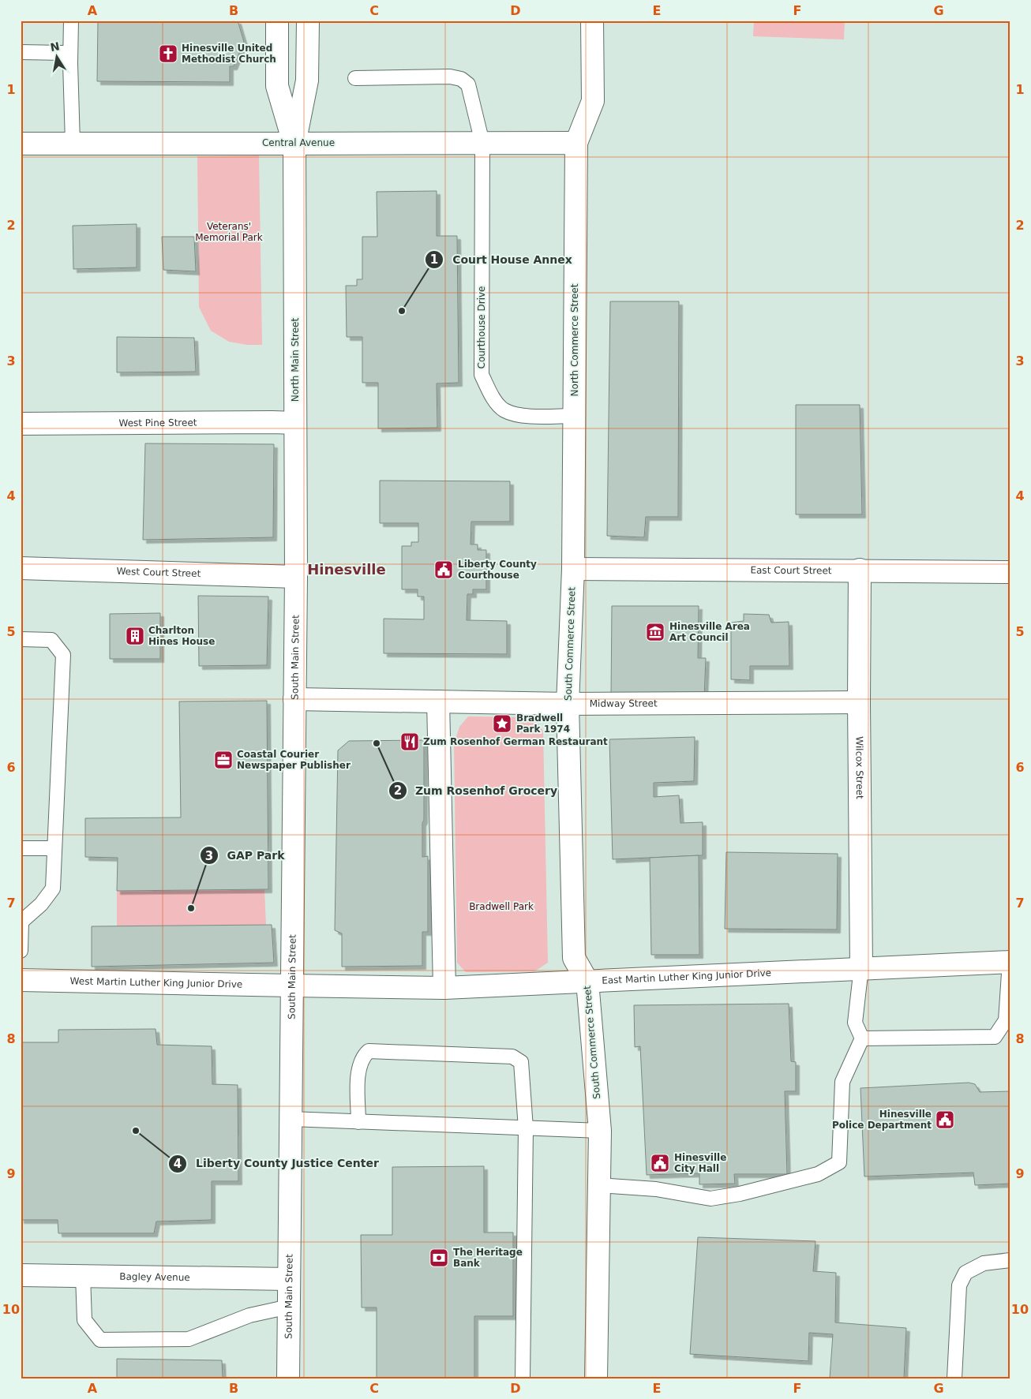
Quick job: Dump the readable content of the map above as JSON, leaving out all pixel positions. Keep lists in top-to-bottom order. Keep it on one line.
{"streets":{"street":["Central Avenue","North Commerce Street","North Main Street","West Pine Street","East Court Street","West Court Street","South Commerce Street","South Main Street","Midway Street","Wilcox Street","East Martin Luther King Junior Drive","West Martin Luther King Junior Drive","Bagley Avenue"],"lane":["Courthouse Drive"]},"crossings":[["Central Avenue","Courthouse Drive"],["Central Avenue","North Commerce Street"],["Central Avenue","North Main Street"],["Courthouse Drive","North Commerce Street"],["North Commerce Street","East Court Street"],["North Commerce Street","South Commerce Street"],["North Main Street","West Pine Street"],["North Main Street","West Court Street"],["North Main Street","South Main Street"],["East Court Street","South Commerce Street"],["East Court Street","Wilcox Street"],["West Court Street","South Main Street"],["South Commerce Street","Midway Street"],["South Commerce Street","East Martin Luther King Junior Drive"],["South Main Street","Midway Street"],["South Main Street","East Martin Luther King Junior Drive"],["South Main Street","West Martin Luther King Junior Drive"],["South Main Street","Bagley Avenue"],["Midway Street","Wilcox Street"],["Wilcox Street","East Martin Luther King Junior Drive"],["East Martin Luther King Junior Drive","West Martin Luther King Junior Drive"]],"districts":["Hinesville"],"parks":["Veterans' Memorial Park","Bradwell Park"],"places":{"church":["Hinesville United Methodist Church"],"other":["Court House Annex","Zum Rosenhof Grocery","GAP Park","Liberty County Justice Center"],"public building":["Liberty County Courthouse","Hinesville Police Department","Hinesville City Hall"],"museum":["Hinesville Area Art Council"],"building":["Charlton Hines House"],"place":["Bradwell Park 1974"],"restaurant":["Zum Rosenhof German Restaurant"],"office":["Coastal Courier Newspaper Publisher"],"bank":["The Heritage Bank"]},"north":"top","grid":{"columns":["A","B","C","D","E","F","G"],"rows":["1","2","3","4","5","6","7","8","9","10"]}}
